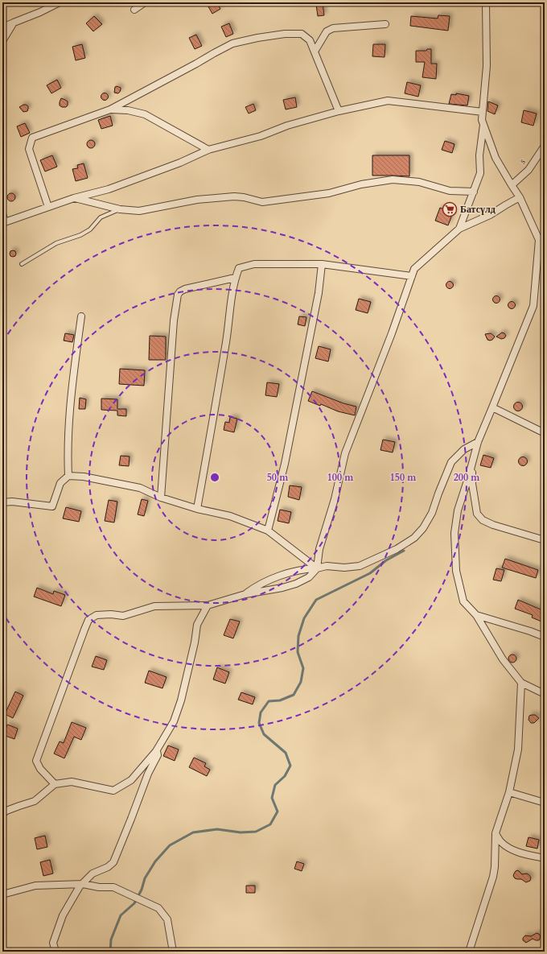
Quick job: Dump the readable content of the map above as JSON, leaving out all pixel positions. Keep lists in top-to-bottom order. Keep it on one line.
{"streets":{"street":["s"]},"places":{"supermarket":["Батсүлд"]},"rings":["50 m","100 m","150 m","200 m"]}
